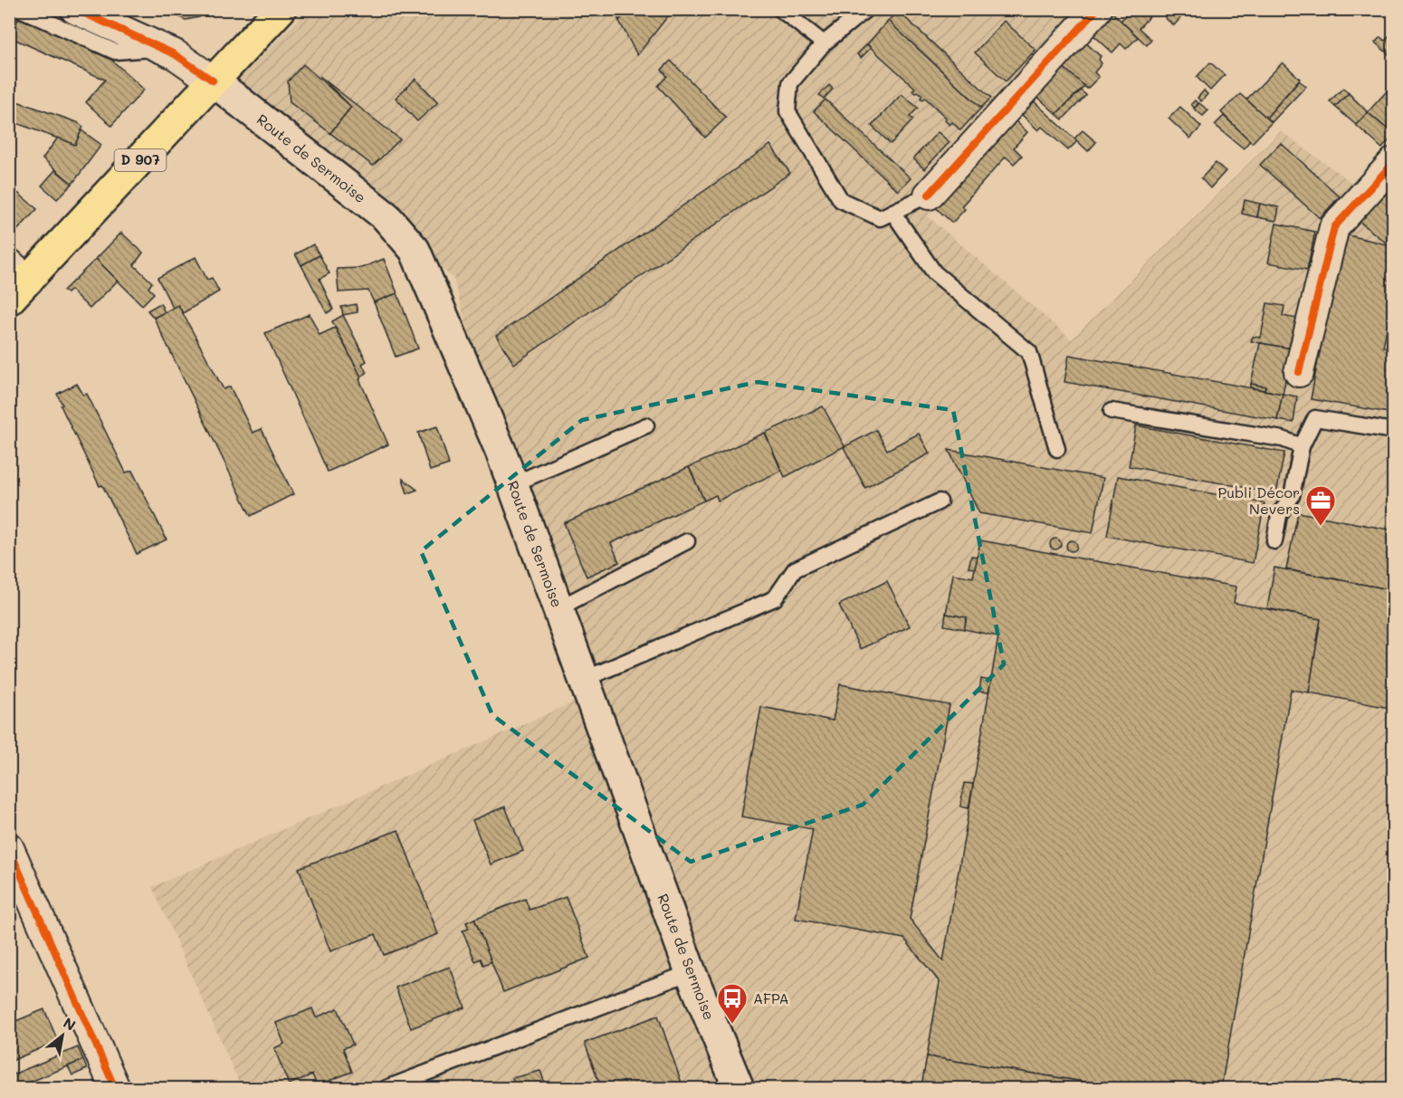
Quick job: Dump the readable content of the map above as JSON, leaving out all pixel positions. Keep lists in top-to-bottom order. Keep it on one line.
{"streets":{"main road":["Route de Sermoise","D 907"]},"crossings":[["Route de Sermoise","D 907"]],"places":{"office":["Publi Décor Nevers"],"bus stop":["AFPA"]},"north":"top right"}
